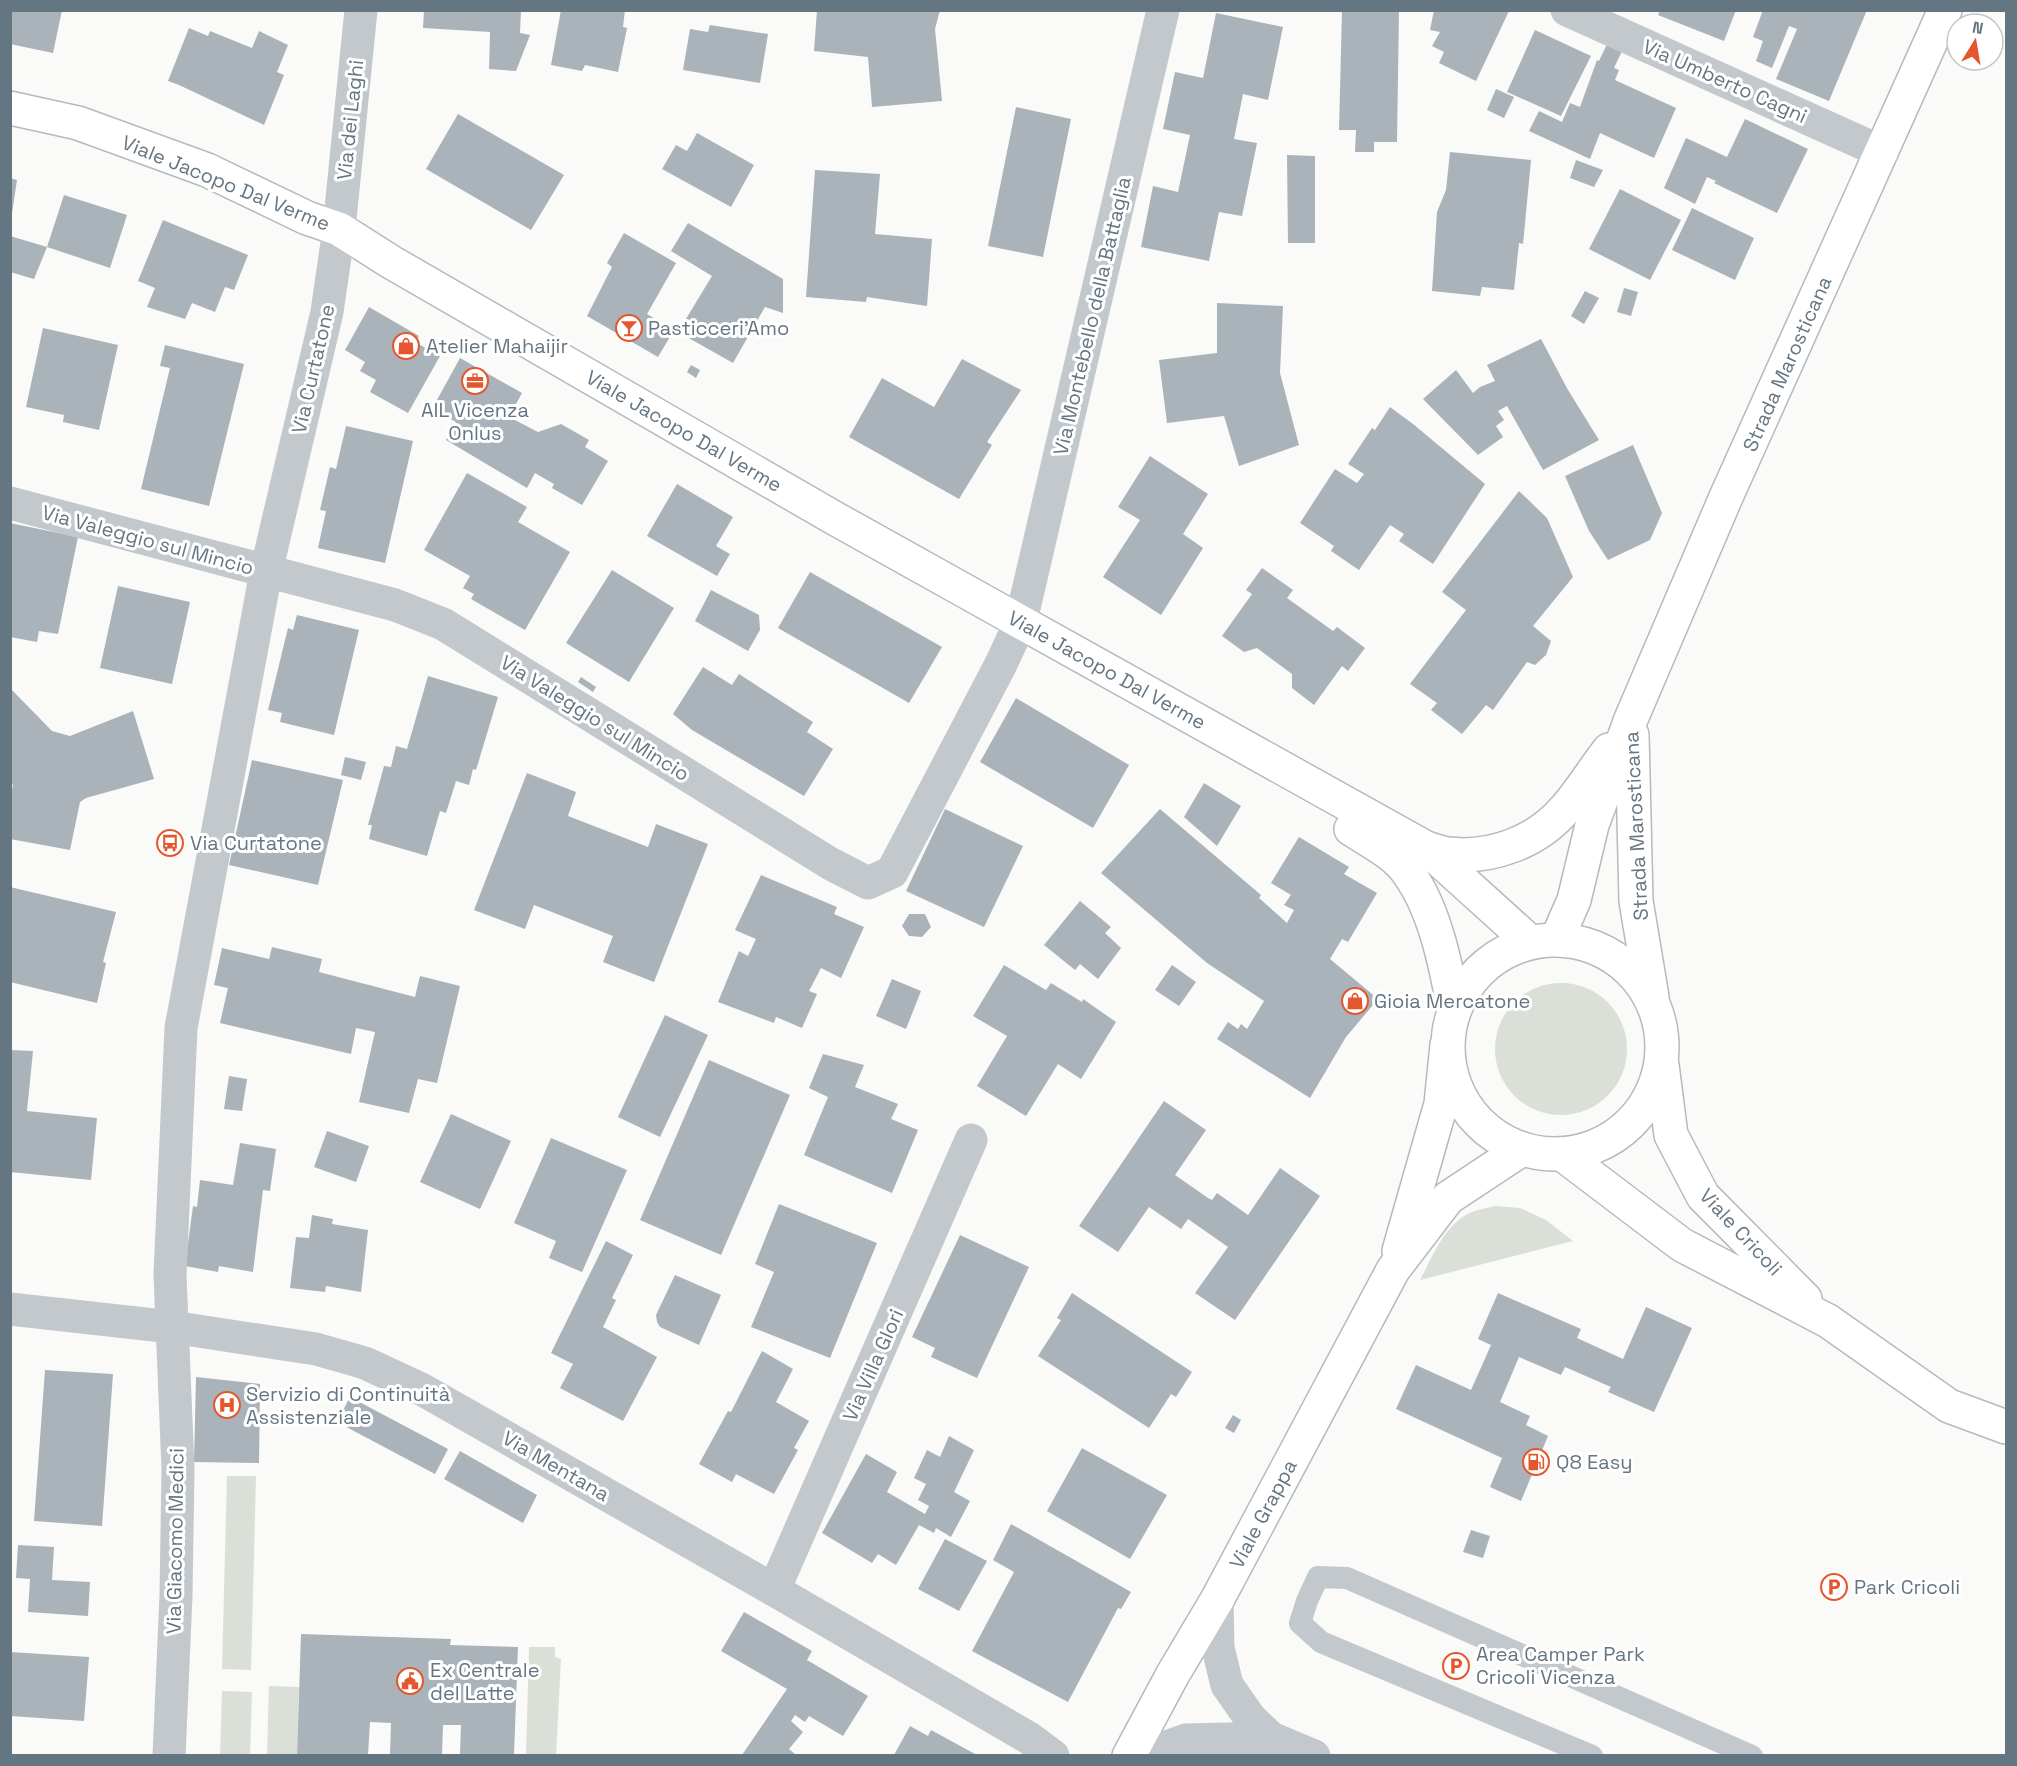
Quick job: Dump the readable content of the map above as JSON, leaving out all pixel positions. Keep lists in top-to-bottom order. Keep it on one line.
{"streets":{"main road":["Viale Jacopo Dal Verme","Strada Marosticana","Viale Cricoli","Viale Grappa"],"street":["Via Umberto Cagni","Via dei Laghi","Via Montebello della Battaglia","Via Curtatone","Via Valeggio sul Mincio","Via Villa Glori","Via Mentana","Via Giacomo Medici"]},"crossings":[["Via Umberto Cagni","Strada Marosticana"],["Via dei Laghi","Viale Jacopo Dal Verme"],["Via dei Laghi","Via Curtatone"],["Viale Jacopo Dal Verme","Via Montebello della Battaglia"],["Viale Jacopo Dal Verme","Strada Marosticana"],["Viale Jacopo Dal Verme","Via Curtatone"],["Viale Jacopo Dal Verme","Via Valeggio sul Mincio"],["Viale Jacopo Dal Verme","Viale Cricoli"],["Viale Jacopo Dal Verme","Viale Grappa"],["Via Montebello della Battaglia","Via Valeggio sul Mincio"],["Strada Marosticana","Viale Cricoli"],["Strada Marosticana","Viale Grappa"],["Via Curtatone","Via Valeggio sul Mincio"],["Via Curtatone","Via Mentana"],["Via Curtatone","Via Giacomo Medici"],["Viale Cricoli","Viale Grappa"],["Via Villa Glori","Via Mentana"],["Via Mentana","Via Giacomo Medici"]],"places":{"bar":["Pasticceri'Amo"],"shop":["Atelier Mahaijir","Gioia Mercatone"],"office":["AIL Vicenza Onlus"],"bus stop":["Via Curtatone"],"hospital":["Servizio di Continuità Assistenziale"],"fuel station":["Q8 Easy"],"parking":["Park Cricoli","Area Camper Park Cricoli Vicenza"],"public building":["Ex Centrale del Latte"]},"north":"top"}
